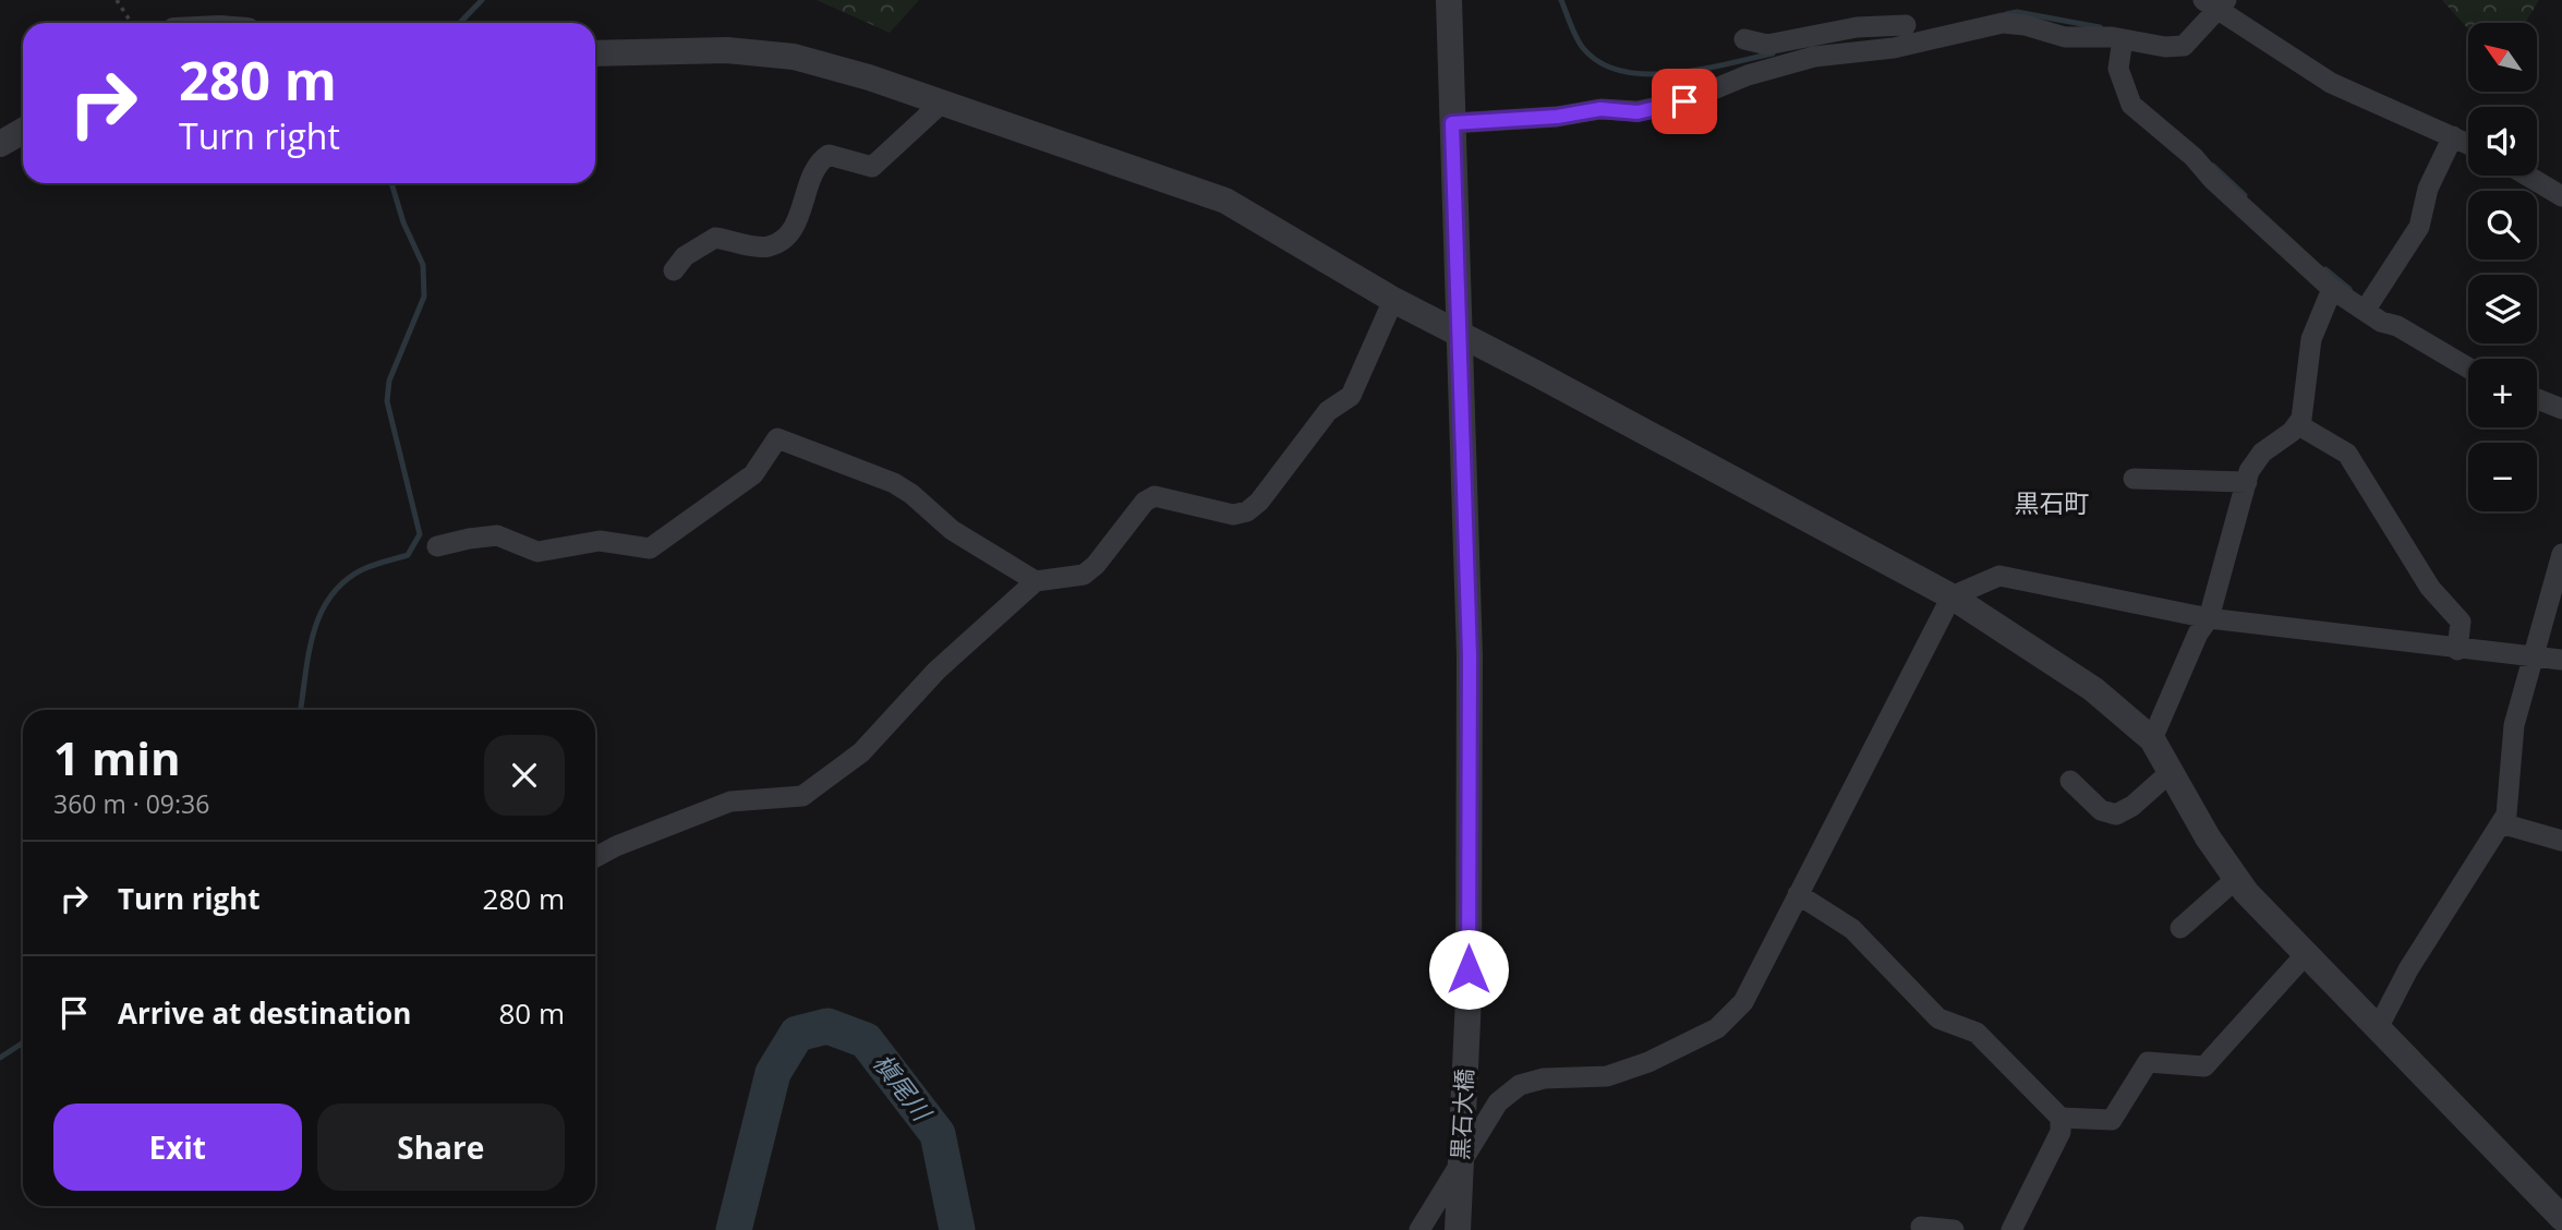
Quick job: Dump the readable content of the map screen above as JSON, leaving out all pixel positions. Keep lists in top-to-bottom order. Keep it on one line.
{"streets":{"street":["黒石大橋"]},"districts":["黒石町"],"water":["槇尾川"],"north":"top left","page":{"map_buttons":["+","−"],"turn":["280 m","Turn right"],"heading":["1 min","360 m · 09:36"],"list":[{"name":"Turn right","value":"280 m"},{"name":"Arrive at destination","value":"80 m"}],"buttons":["Exit","Share"]}}
